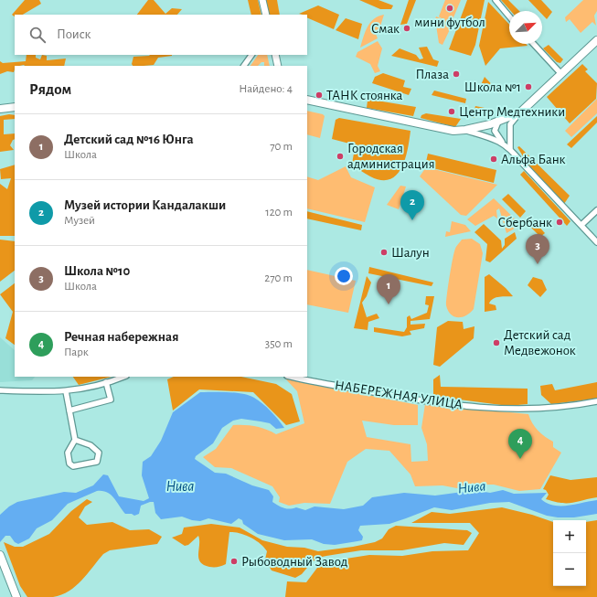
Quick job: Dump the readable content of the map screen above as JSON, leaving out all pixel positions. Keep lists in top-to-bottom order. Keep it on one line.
{"streets":{"street":["НАБЕРЕЖНАЯ УЛИЦА"]},"water":["Нива"],"places":["мини футбол","Смак","Плаза","Школа №1","ТАНК стоянка","Центр Медтехники","Городская администрация","Альфа Банк","Сбербанк","Шалун","Детский сад Медвежонок","Рыбоводный Завод"],"north":"top right","page":{"search":"Поиск","heading":["Рядом","Найдено: 4"],"list":[{"mark":"1","name":"Детский сад №16 Юнга","note":"Школа","value":"70 m"},{"mark":"2","name":"Музей истории Кандалакши","note":"Музей","value":"120 m"},{"mark":"3","name":"Школа №10","note":"Школа","value":"270 m"},{"mark":"4","name":"Речная набережная","note":"Парк","value":"350 m"}],"pins":["2","3","1","4"],"map_buttons":["+","−"]}}
